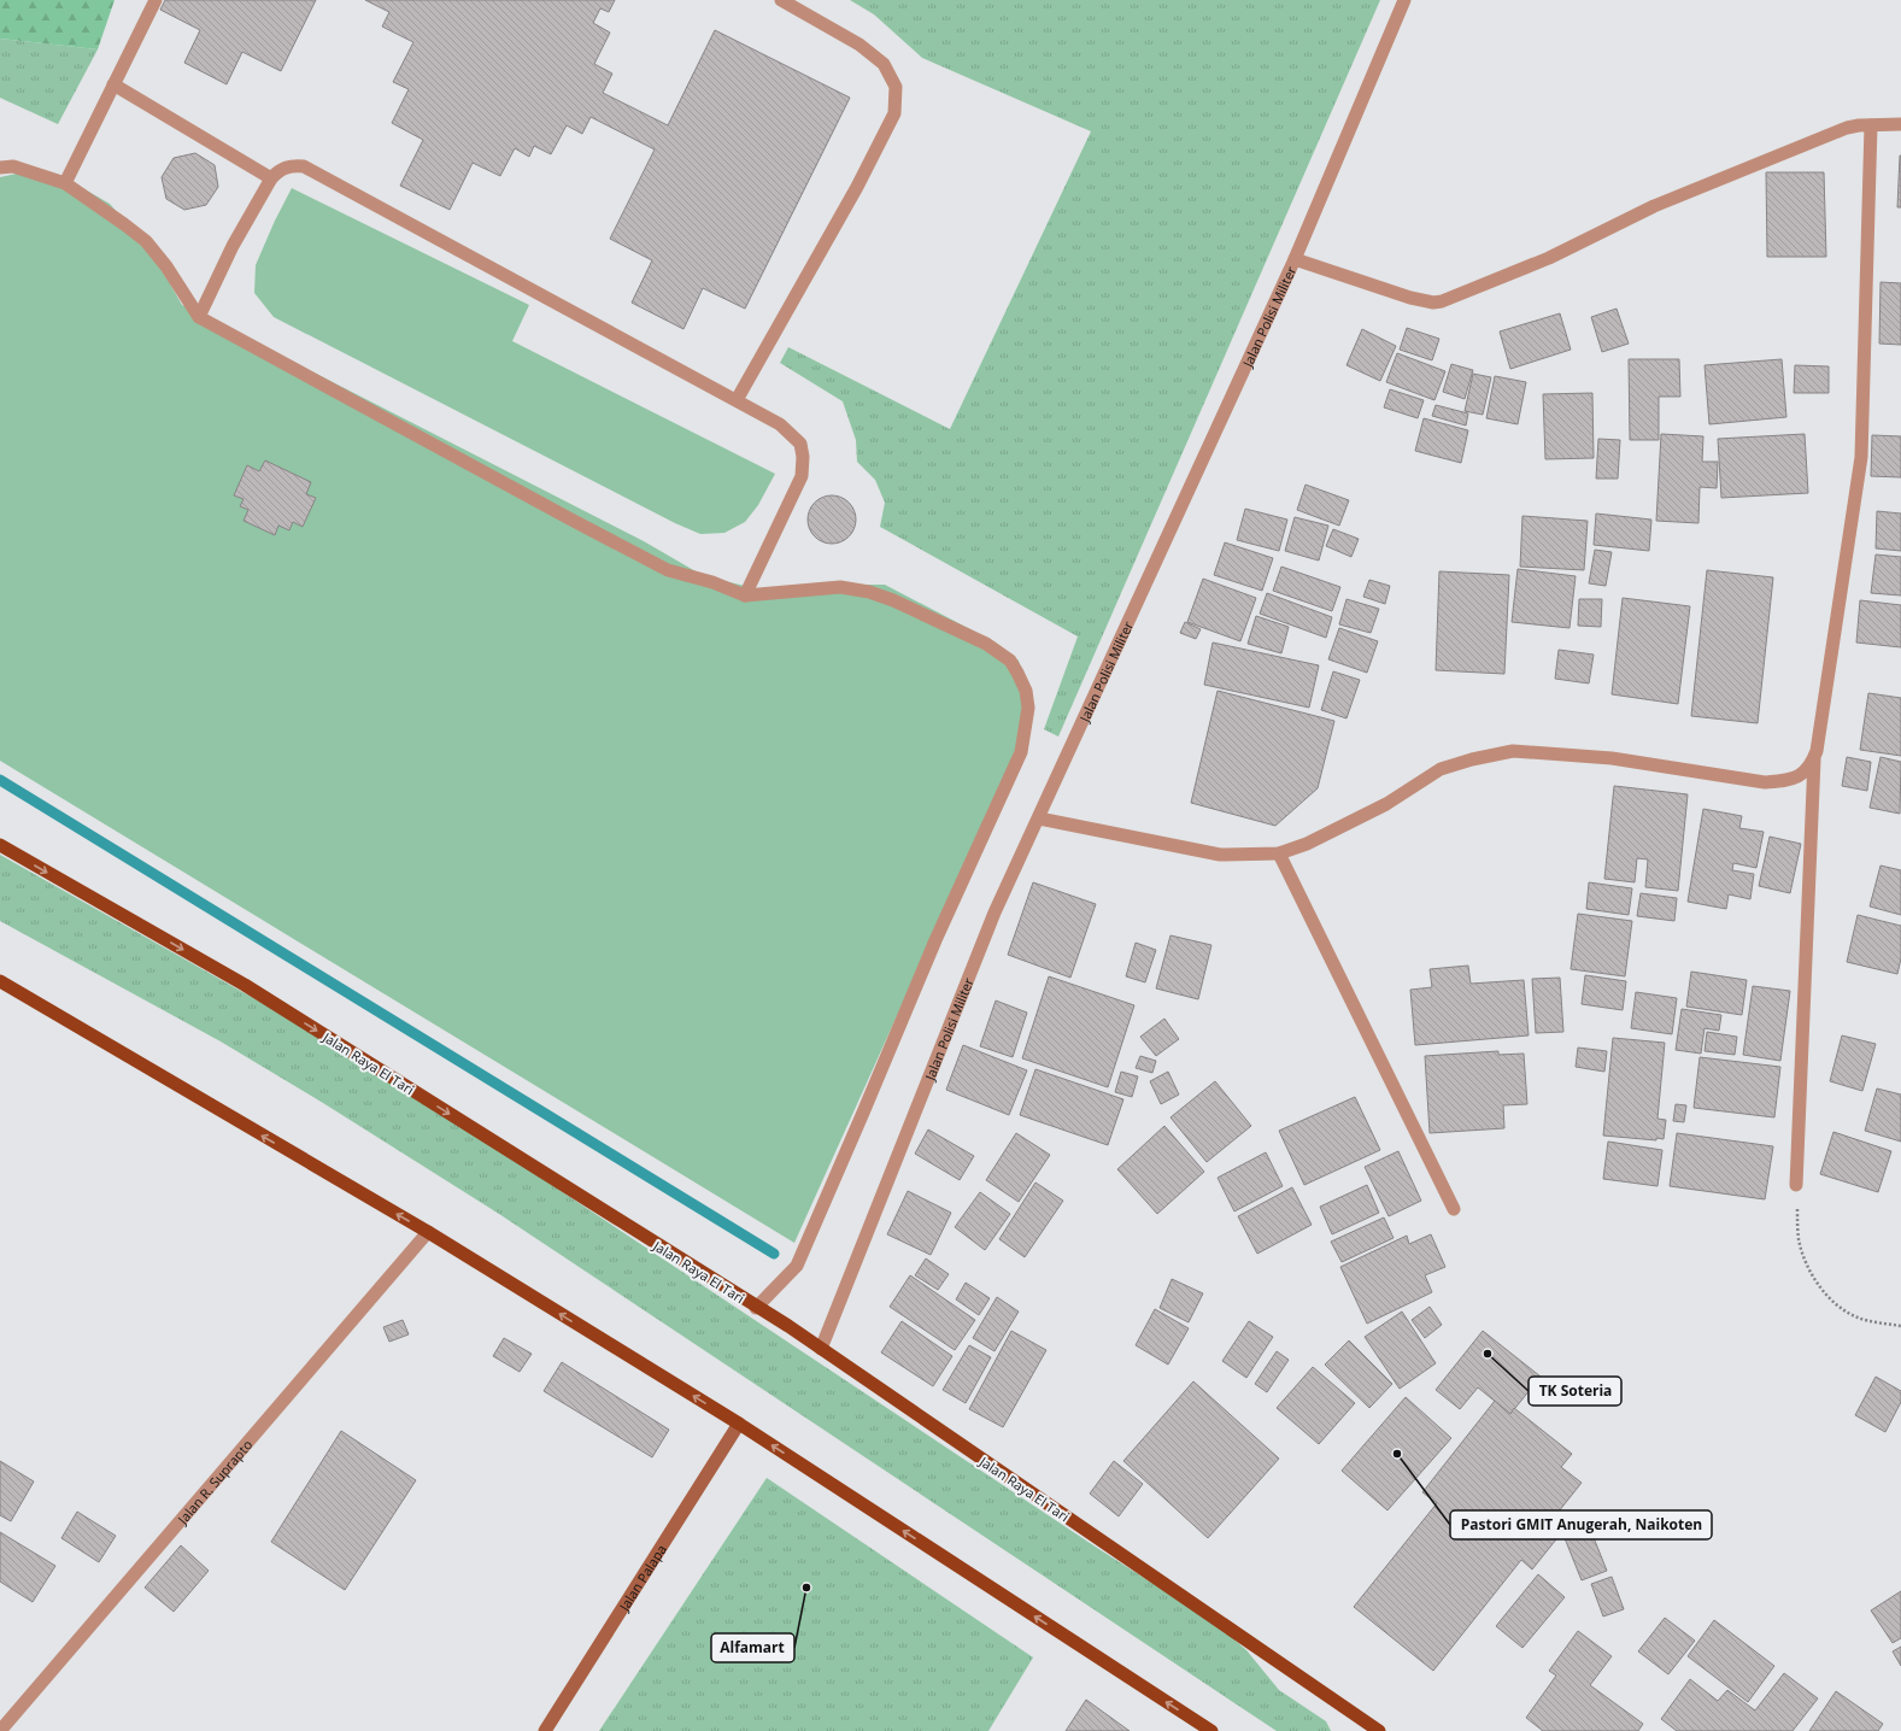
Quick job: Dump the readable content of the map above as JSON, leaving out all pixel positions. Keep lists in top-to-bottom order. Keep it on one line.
{"streets":{"main road":["Jalan Raya El Tari","Jalan Palapa"],"street":["Jalan Polisi Militer","Jalan R. Suprapto"]},"crossings":[["Jalan Polisi Militer","Jalan Raya El Tari"]],"places":["TK Soteria","Pastori GMIT Anugerah, Naikoten","Alfamart"]}
